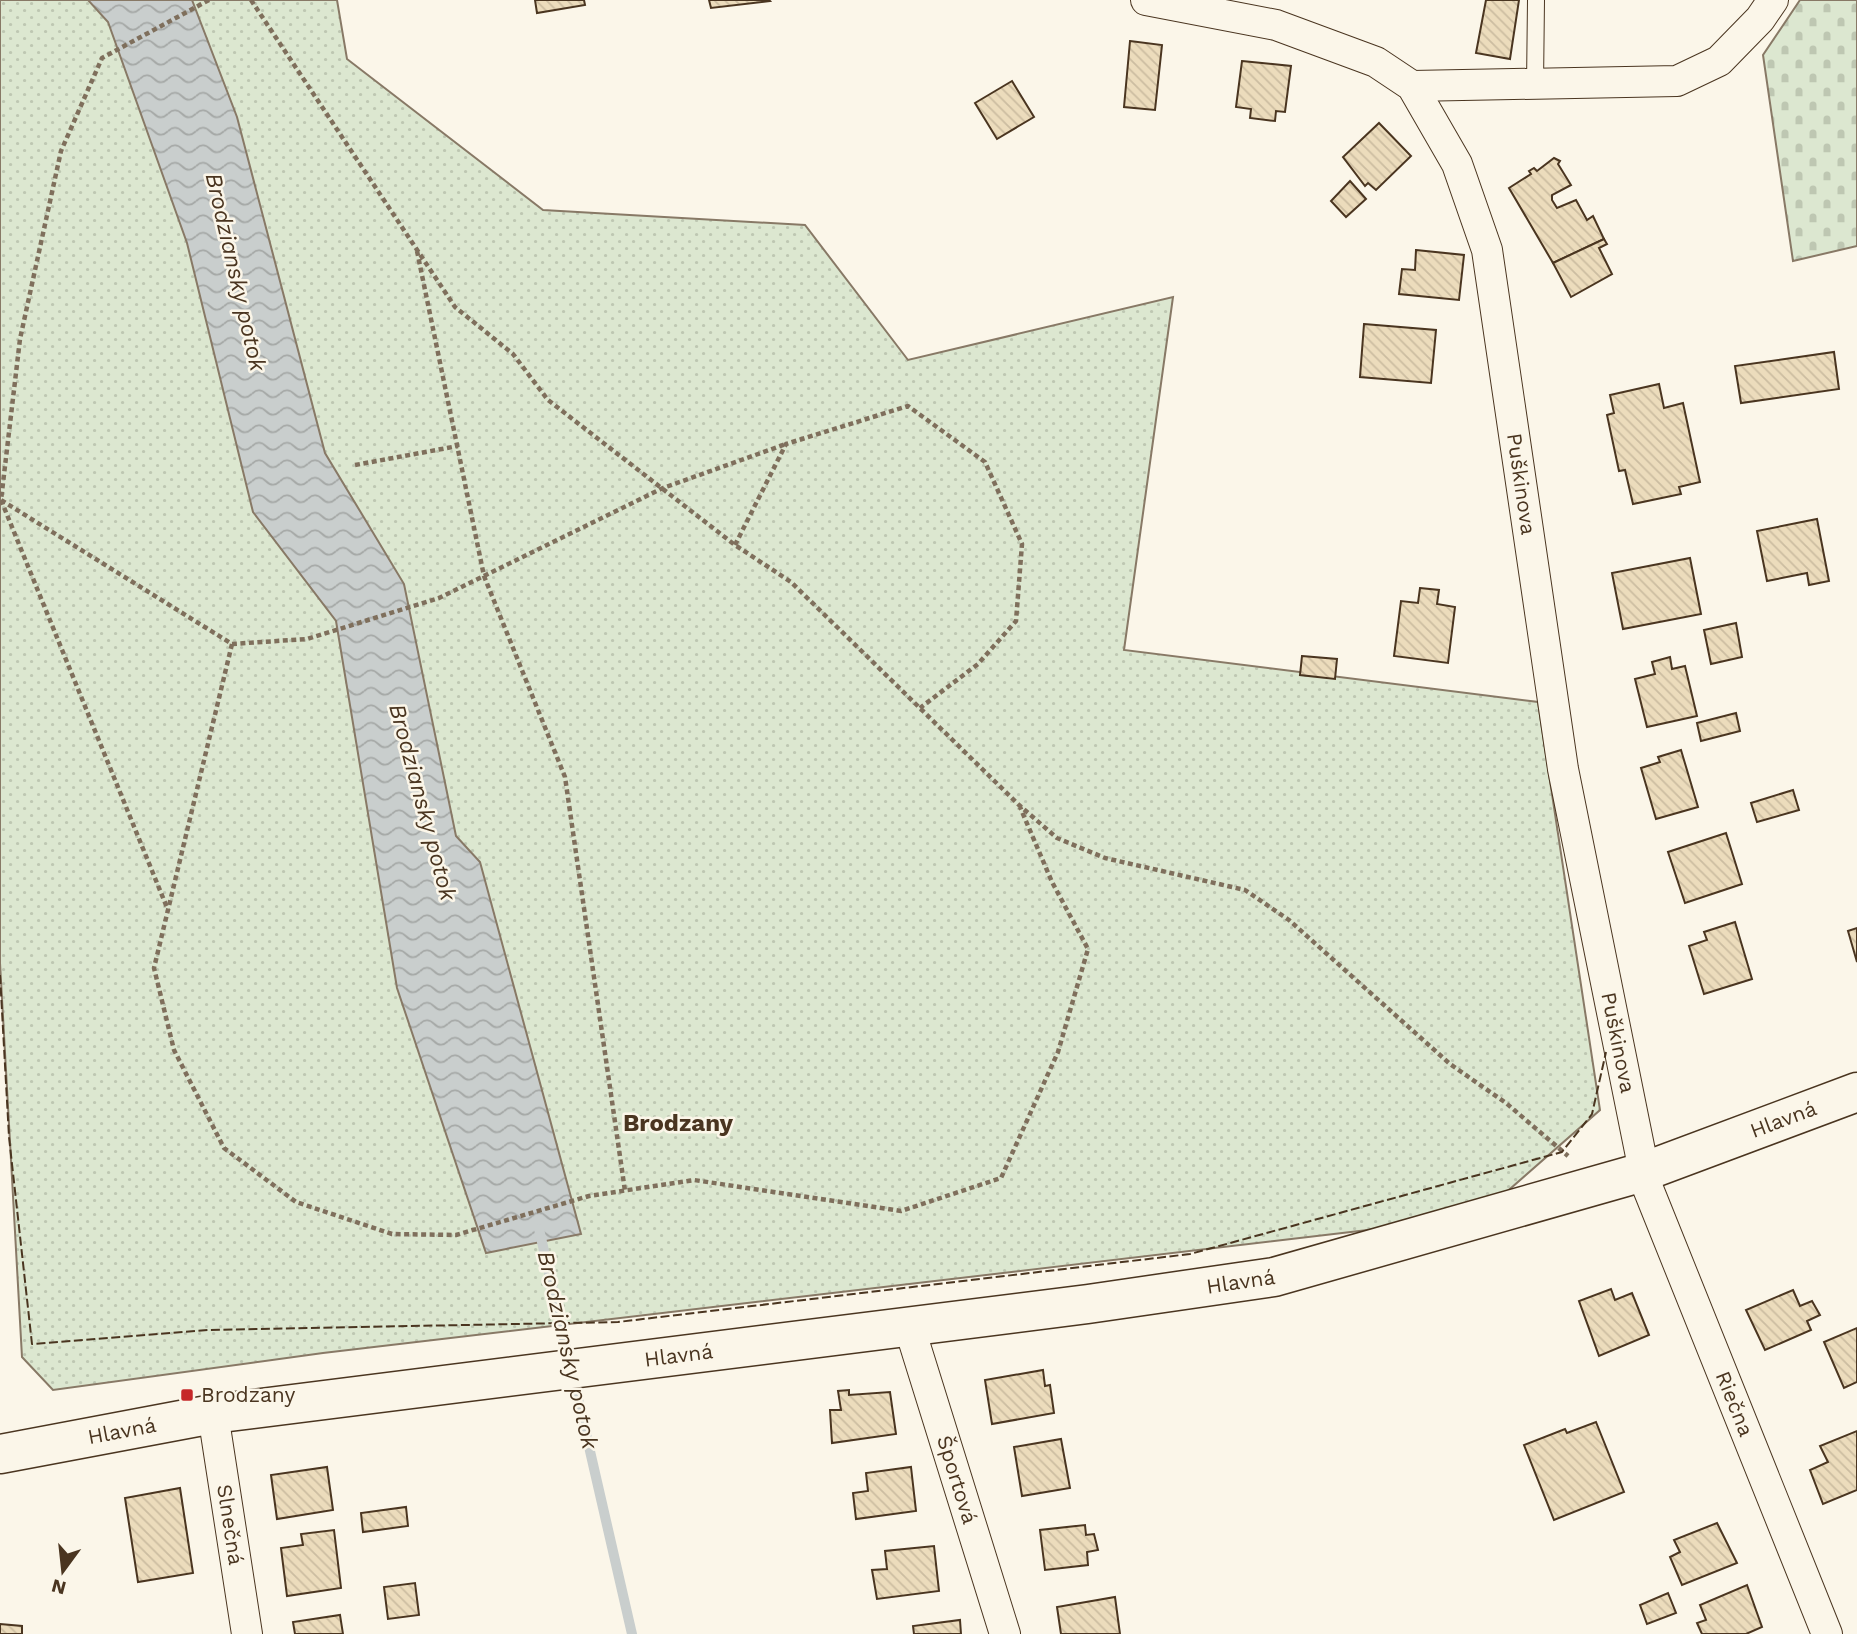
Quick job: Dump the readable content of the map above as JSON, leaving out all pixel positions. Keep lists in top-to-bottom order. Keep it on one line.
{"streets":{"main road":["Hlavná"],"street":["Puškinova","Riečna","Športová","Slnečná"]},"crossings":[["Puškinova","Hlavná"],["Puškinova","Riečna"],["Hlavná","Riečna"],["Hlavná","Športová"],["Hlavná","Slnečná"]],"districts":["Brodzany"],"water":["Brodziansky potok"],"places":{"transit":["Brodzany"]},"north":"bottom"}
